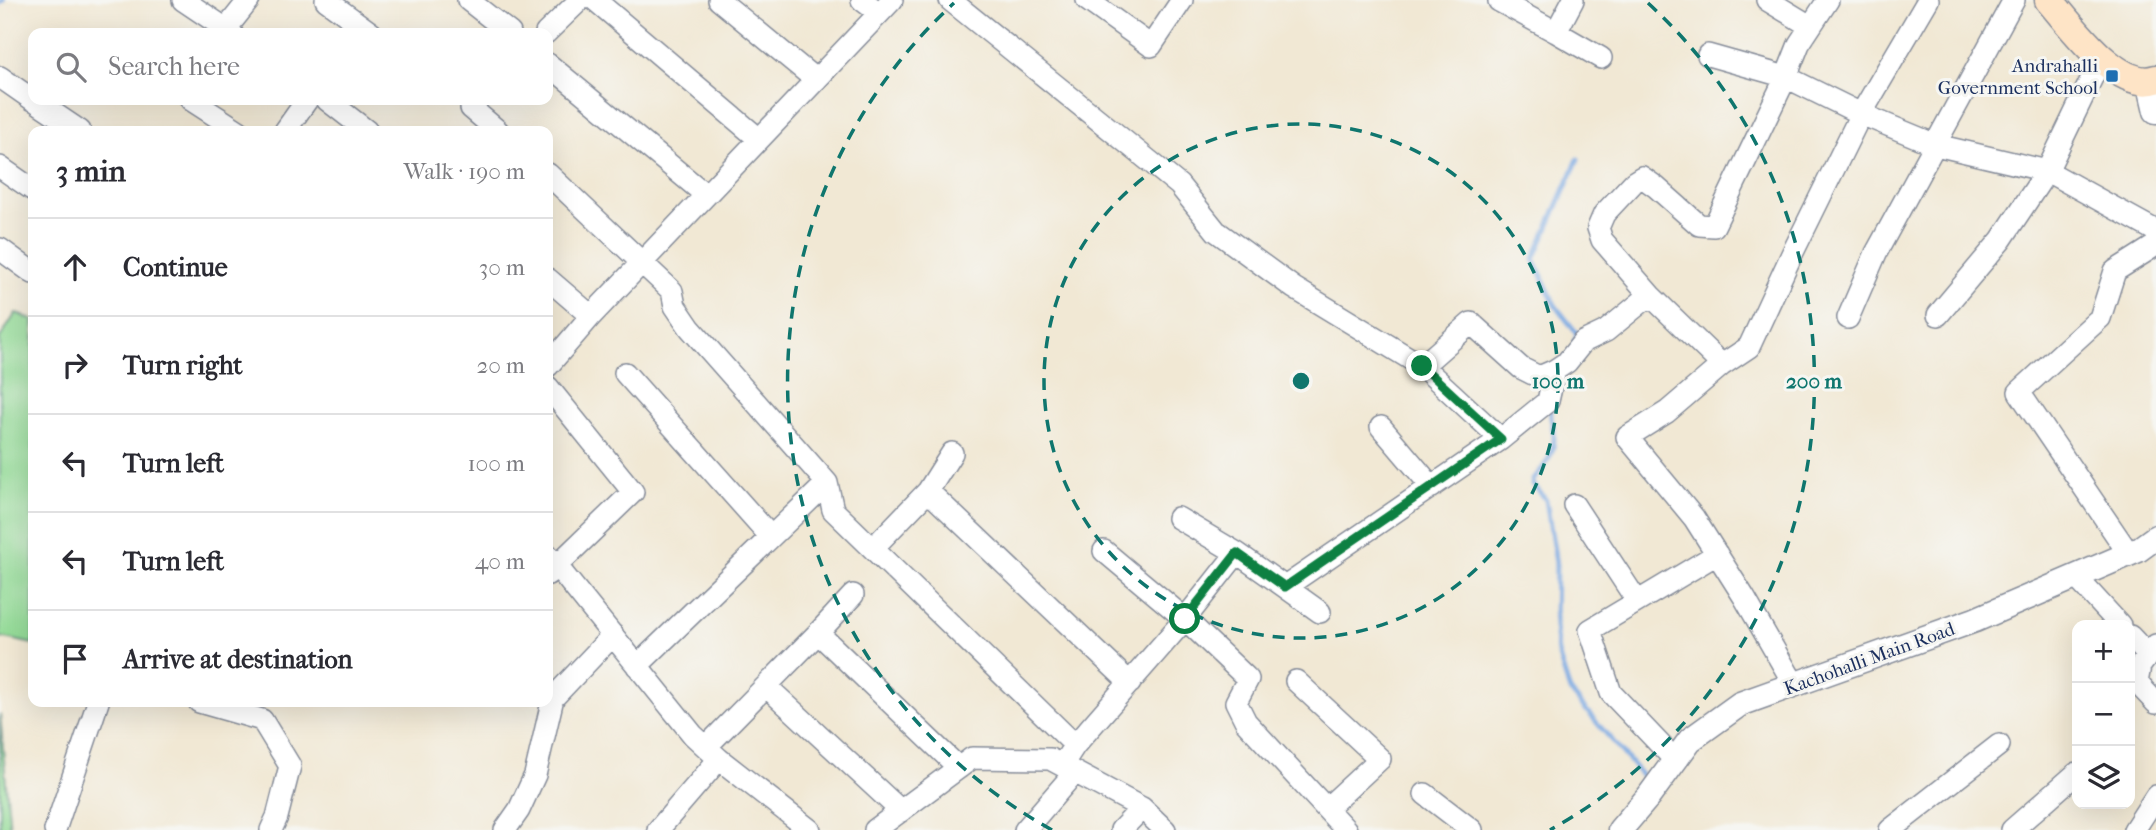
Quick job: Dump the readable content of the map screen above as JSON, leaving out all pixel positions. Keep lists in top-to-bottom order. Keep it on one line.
{"streets":{"street":["Kachohalli Main Road"]},"places":{"transit":["Andrahalli Government School"]},"page":{"search":"Search here","heading":["3 min","Walk · 190 m"],"list":[["Continue","30 m"],["Turn right","20 m"],["Turn left","100 m"],["Turn left","40 m"],"Arrive at destination"],"map_buttons":["+","−"]},"rings":["100 m","200 m"]}
